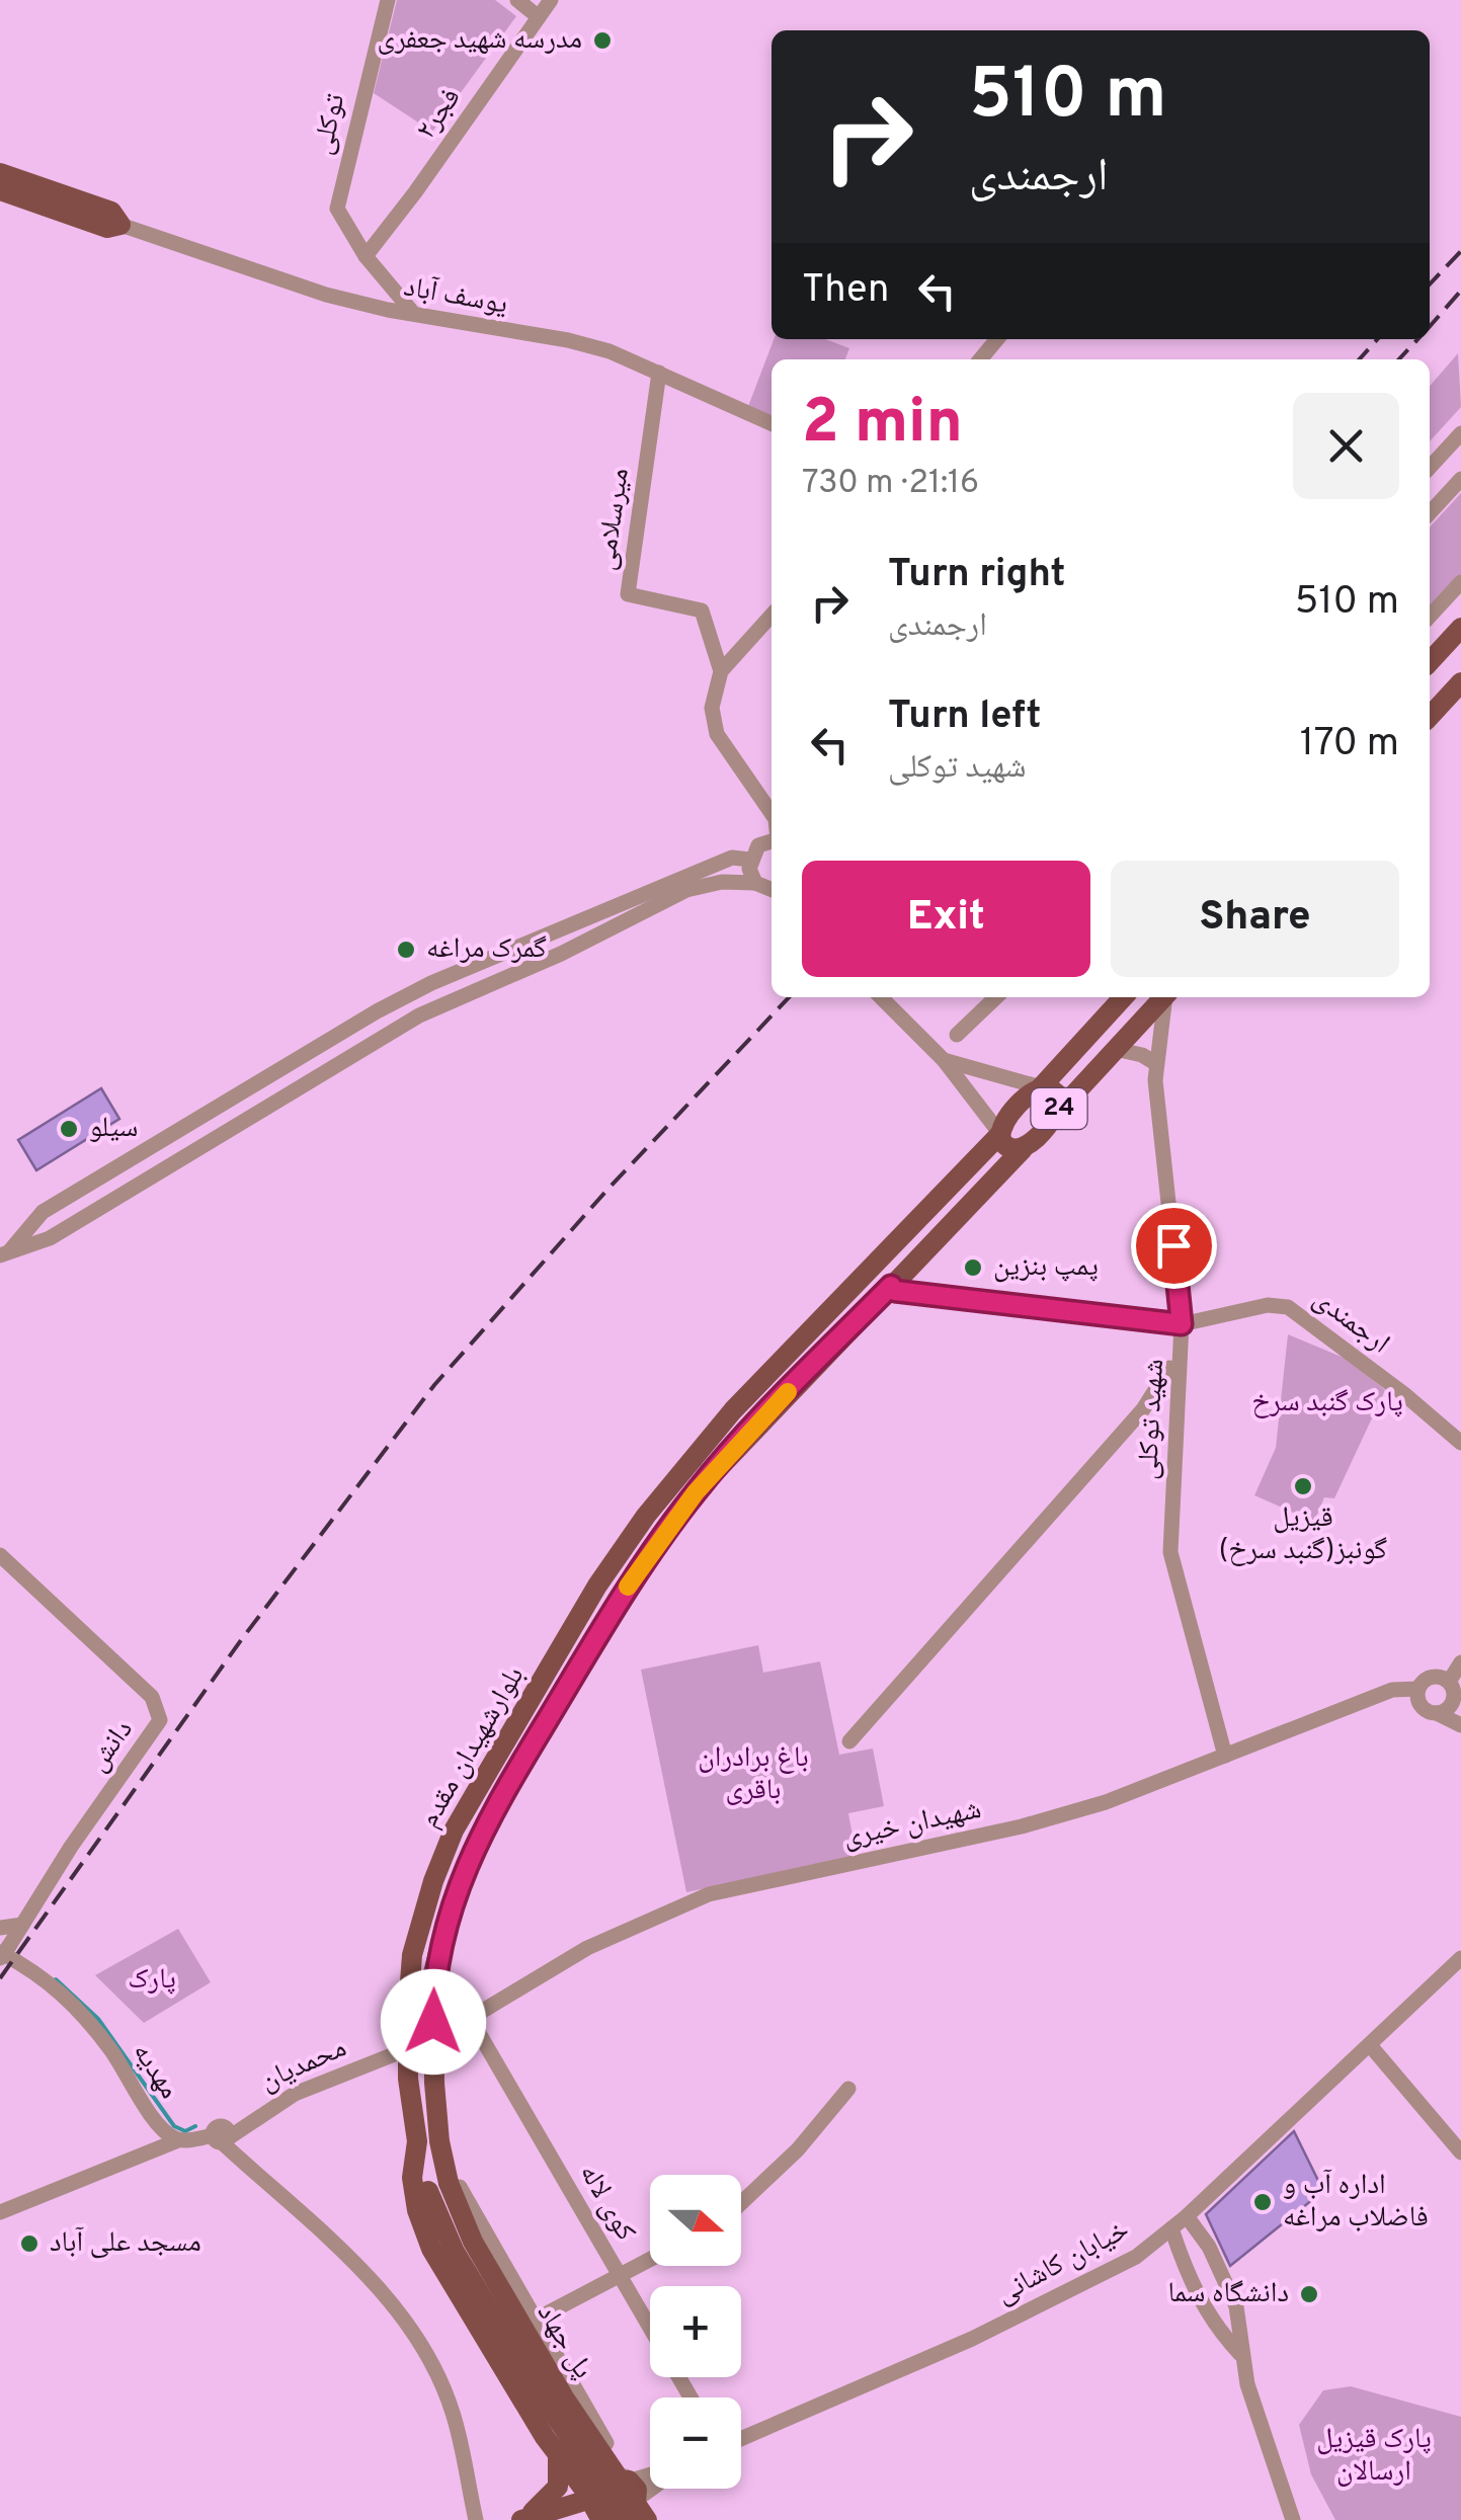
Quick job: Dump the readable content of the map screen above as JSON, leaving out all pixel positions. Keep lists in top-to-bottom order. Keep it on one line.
{"streets":{"main road":["24","بلوارشهیدان مقدم","پل جهاد"],"street":["فجر۲","توکلی","یوسف آباد","میرسلامی","ارجمندی","شهید توکلی","دانش","شهیدان خیری","محمدیان","مهدیه","کوی لاله","خیابان کاشانی"]},"crossings":[["فجر۲","توکلی"],["توکلی","یوسف آباد"],["یوسف آباد","میرسلامی"],["24","بلوارشهیدان مقدم"],["24","پل جهاد"],["ارجمندی","شهید توکلی"],["ارجمندی","بلوارشهیدان مقدم"],["شهید توکلی","شهیدان خیری"],["دانش","مهدیه"],["بلوارشهیدان مقدم","شهیدان خیری"],["بلوارشهیدان مقدم","محمدیان"],["بلوارشهیدان مقدم","پل جهاد"],["شهیدان خیری","کوی لاله"],["محمدیان","مهدیه"]],"parks":["پارک گنبد سرخ","باغ برادران باقری","پارک","پارک قیزیل ارسالان"],"places":["مدرسه شهید جعفری","گمرک مراغه","سیلو","پمپ بنزین","قیزیل گونبز(گنبد سرخ)","اداره آب و فاضلاب مراغه","مسجد علی آباد","دانشگاه سما"],"north":"right","page":{"turn":["510 m","ارجمندی"],"then":"Then","heading":["2 min","730 m · 21:16"],"list":[{"name":"Turn right","note":"ارجمندی","value":"510 m"},{"name":"Turn left","note":"شهید توکلی","value":"170 m"}],"buttons":["Exit","Share"],"map_buttons":["+","−"]}}
